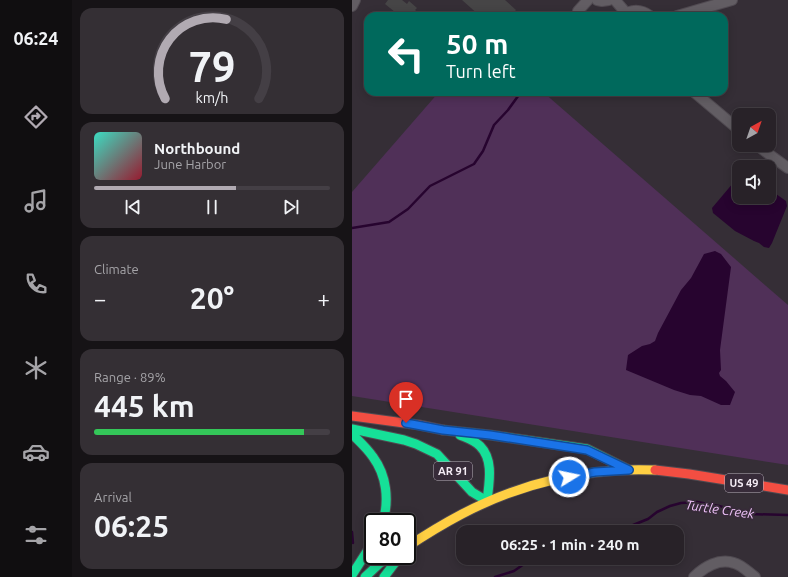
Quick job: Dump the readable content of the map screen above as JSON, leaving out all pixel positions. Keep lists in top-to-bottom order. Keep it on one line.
{"streets":{"main road":["AR 91","US 49"]},"crossings":[["AR 91","US 49"]],"water":["Turtle Creek"],"north":"top right","page":{"tabs":"06:24","turn":["50 m","Turn left"],"song":["Northbound","June Harbor"],"tile":["Climate",["Range · 89%","445 km"],["Arrival","06:25"]],"heat":["−","20°","+"],"limit":"80","trip":"06:25 · 1 min · 240 m","gauge":["79","km/h"]}}
